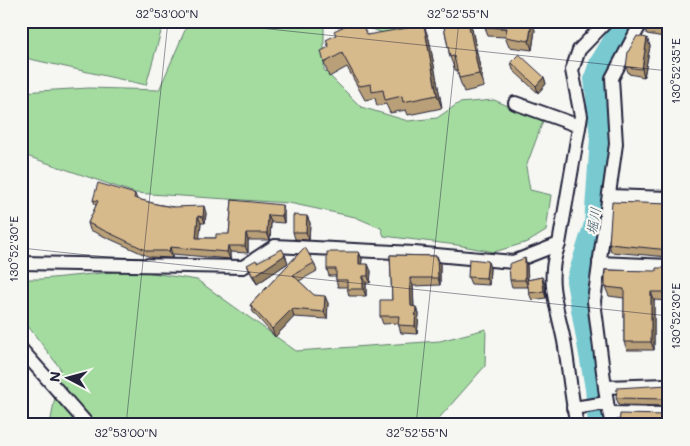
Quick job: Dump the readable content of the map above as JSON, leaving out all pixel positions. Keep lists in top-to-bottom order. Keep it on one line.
{"water":["堀川"],"north":"left","coordinates":["32°53'00\"N","32°52'55\"N","130°52'35\"E","130°52'30\"E"]}
